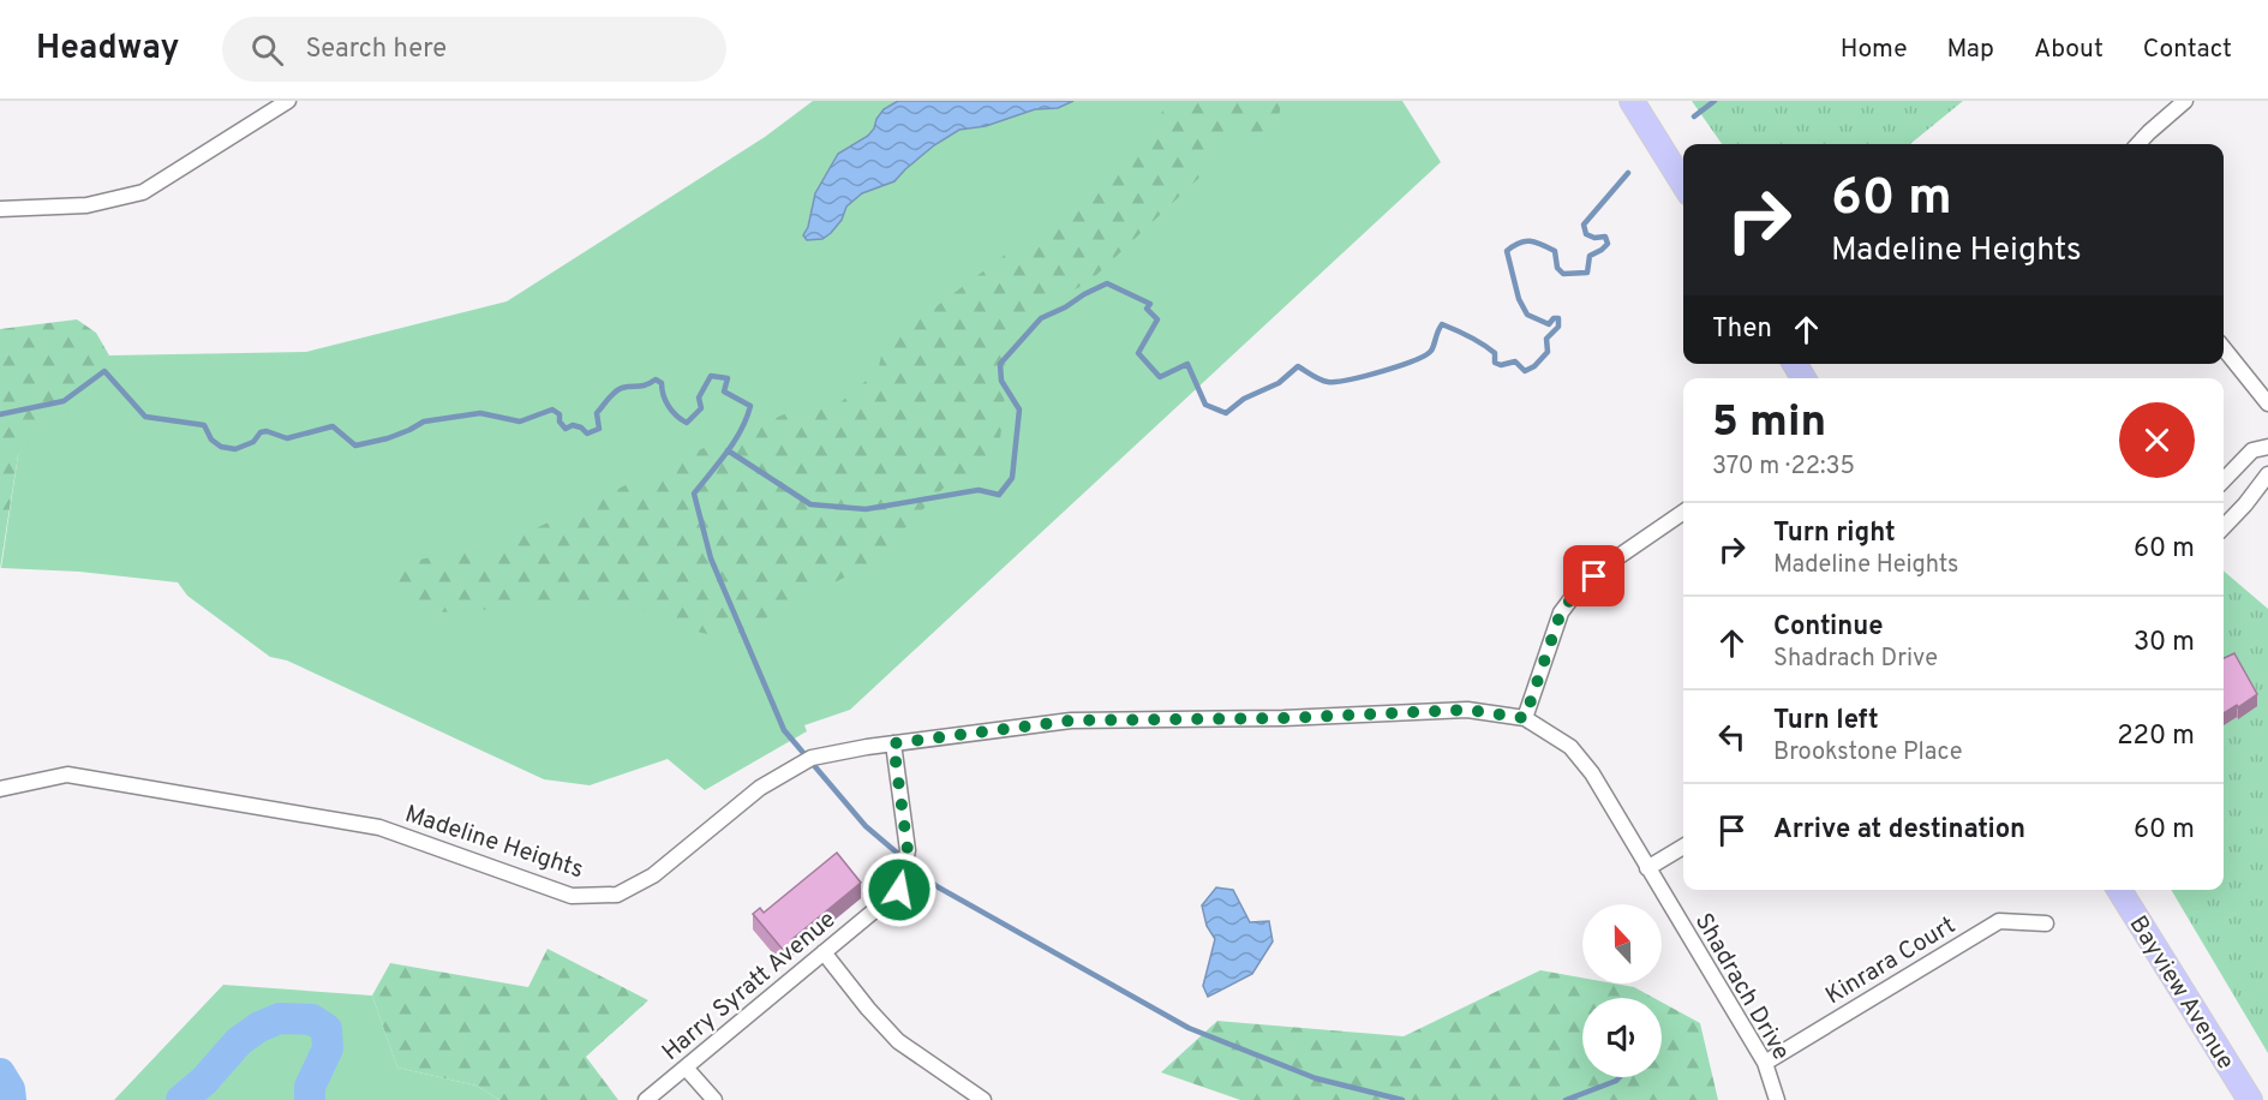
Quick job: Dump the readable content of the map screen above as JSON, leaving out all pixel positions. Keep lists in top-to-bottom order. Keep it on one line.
{"streets":{"main road":["Bayview Avenue"],"street":["Madeline Heights","Kinrara Court","Harry Syratt Avenue","Shadrach Drive"]},"crossings":[["Madeline Heights","Harry Syratt Avenue"],["Madeline Heights","Shadrach Drive"],["Kinrara Court","Shadrach Drive"]],"north":"top","page":{"header":"Headway","search":"Search here","nav":["Home","Map","About","Contact"],"turn":["60 m","Madeline Heights"],"then":"Then","heading":["5 min","370 m · 22:35"],"list":[{"name":"Turn right","note":"Madeline Heights","value":"60 m"},{"name":"Continue","note":"Shadrach Drive","value":"30 m"},{"name":"Turn left","note":"Brookstone Place","value":"220 m"},{"name":"Arrive at destination","value":"60 m"}]}}
